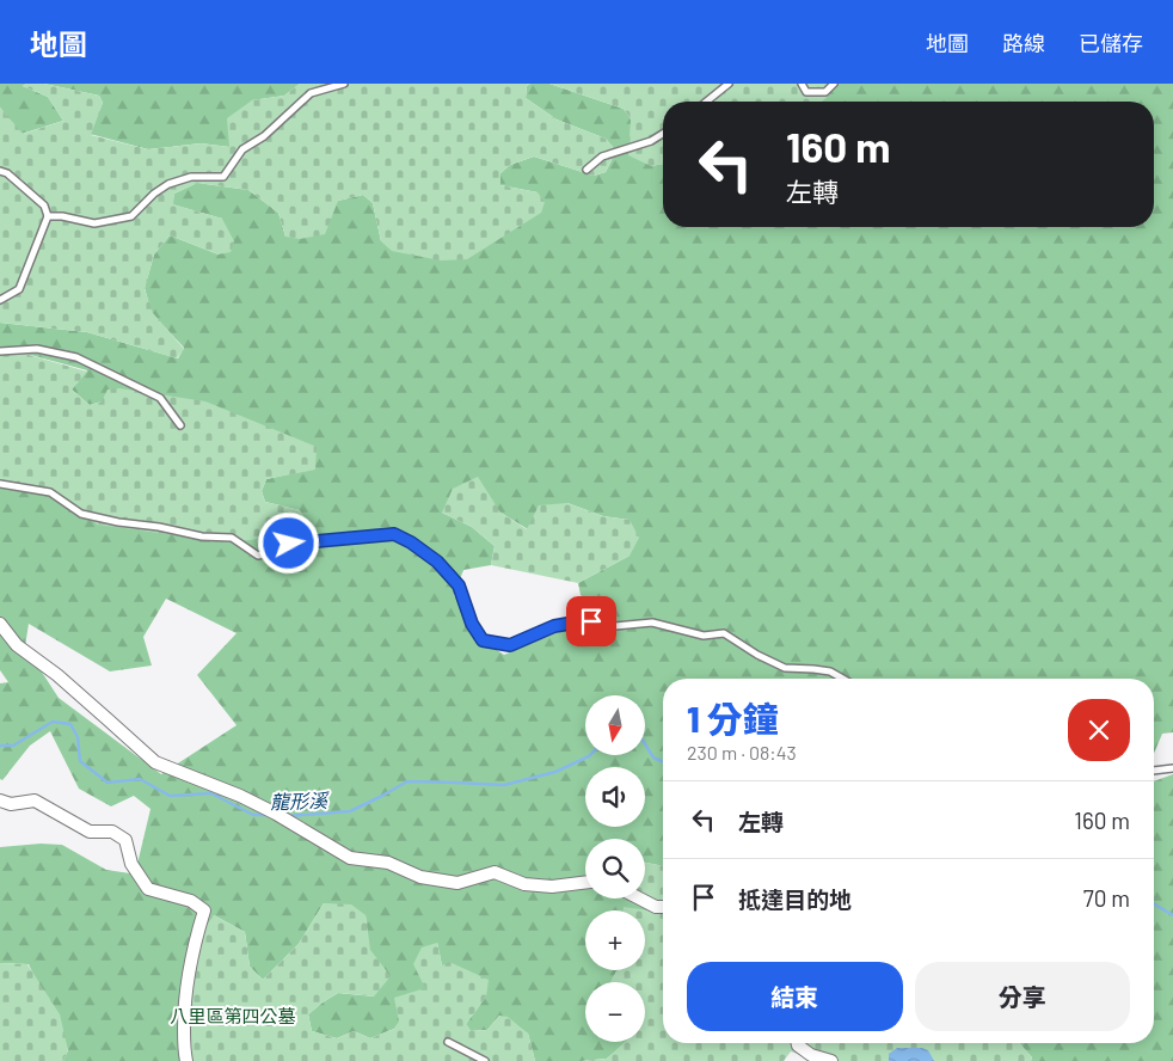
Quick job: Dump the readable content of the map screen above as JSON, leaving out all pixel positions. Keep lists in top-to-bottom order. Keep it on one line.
{"water":["龍形溪"],"parks":["八里區第四公墓"],"north":"bottom","page":{"header":"地圖","nav":["地圖","路線","已儲存"],"turn":["160 m","左轉"],"heading":["1 分鐘","230 m · 08:43"],"map_buttons":["+","−"],"list":[{"name":"左轉","value":"160 m"},{"name":"抵達目的地","value":"70 m"}],"buttons":["結束","分享"]}}
